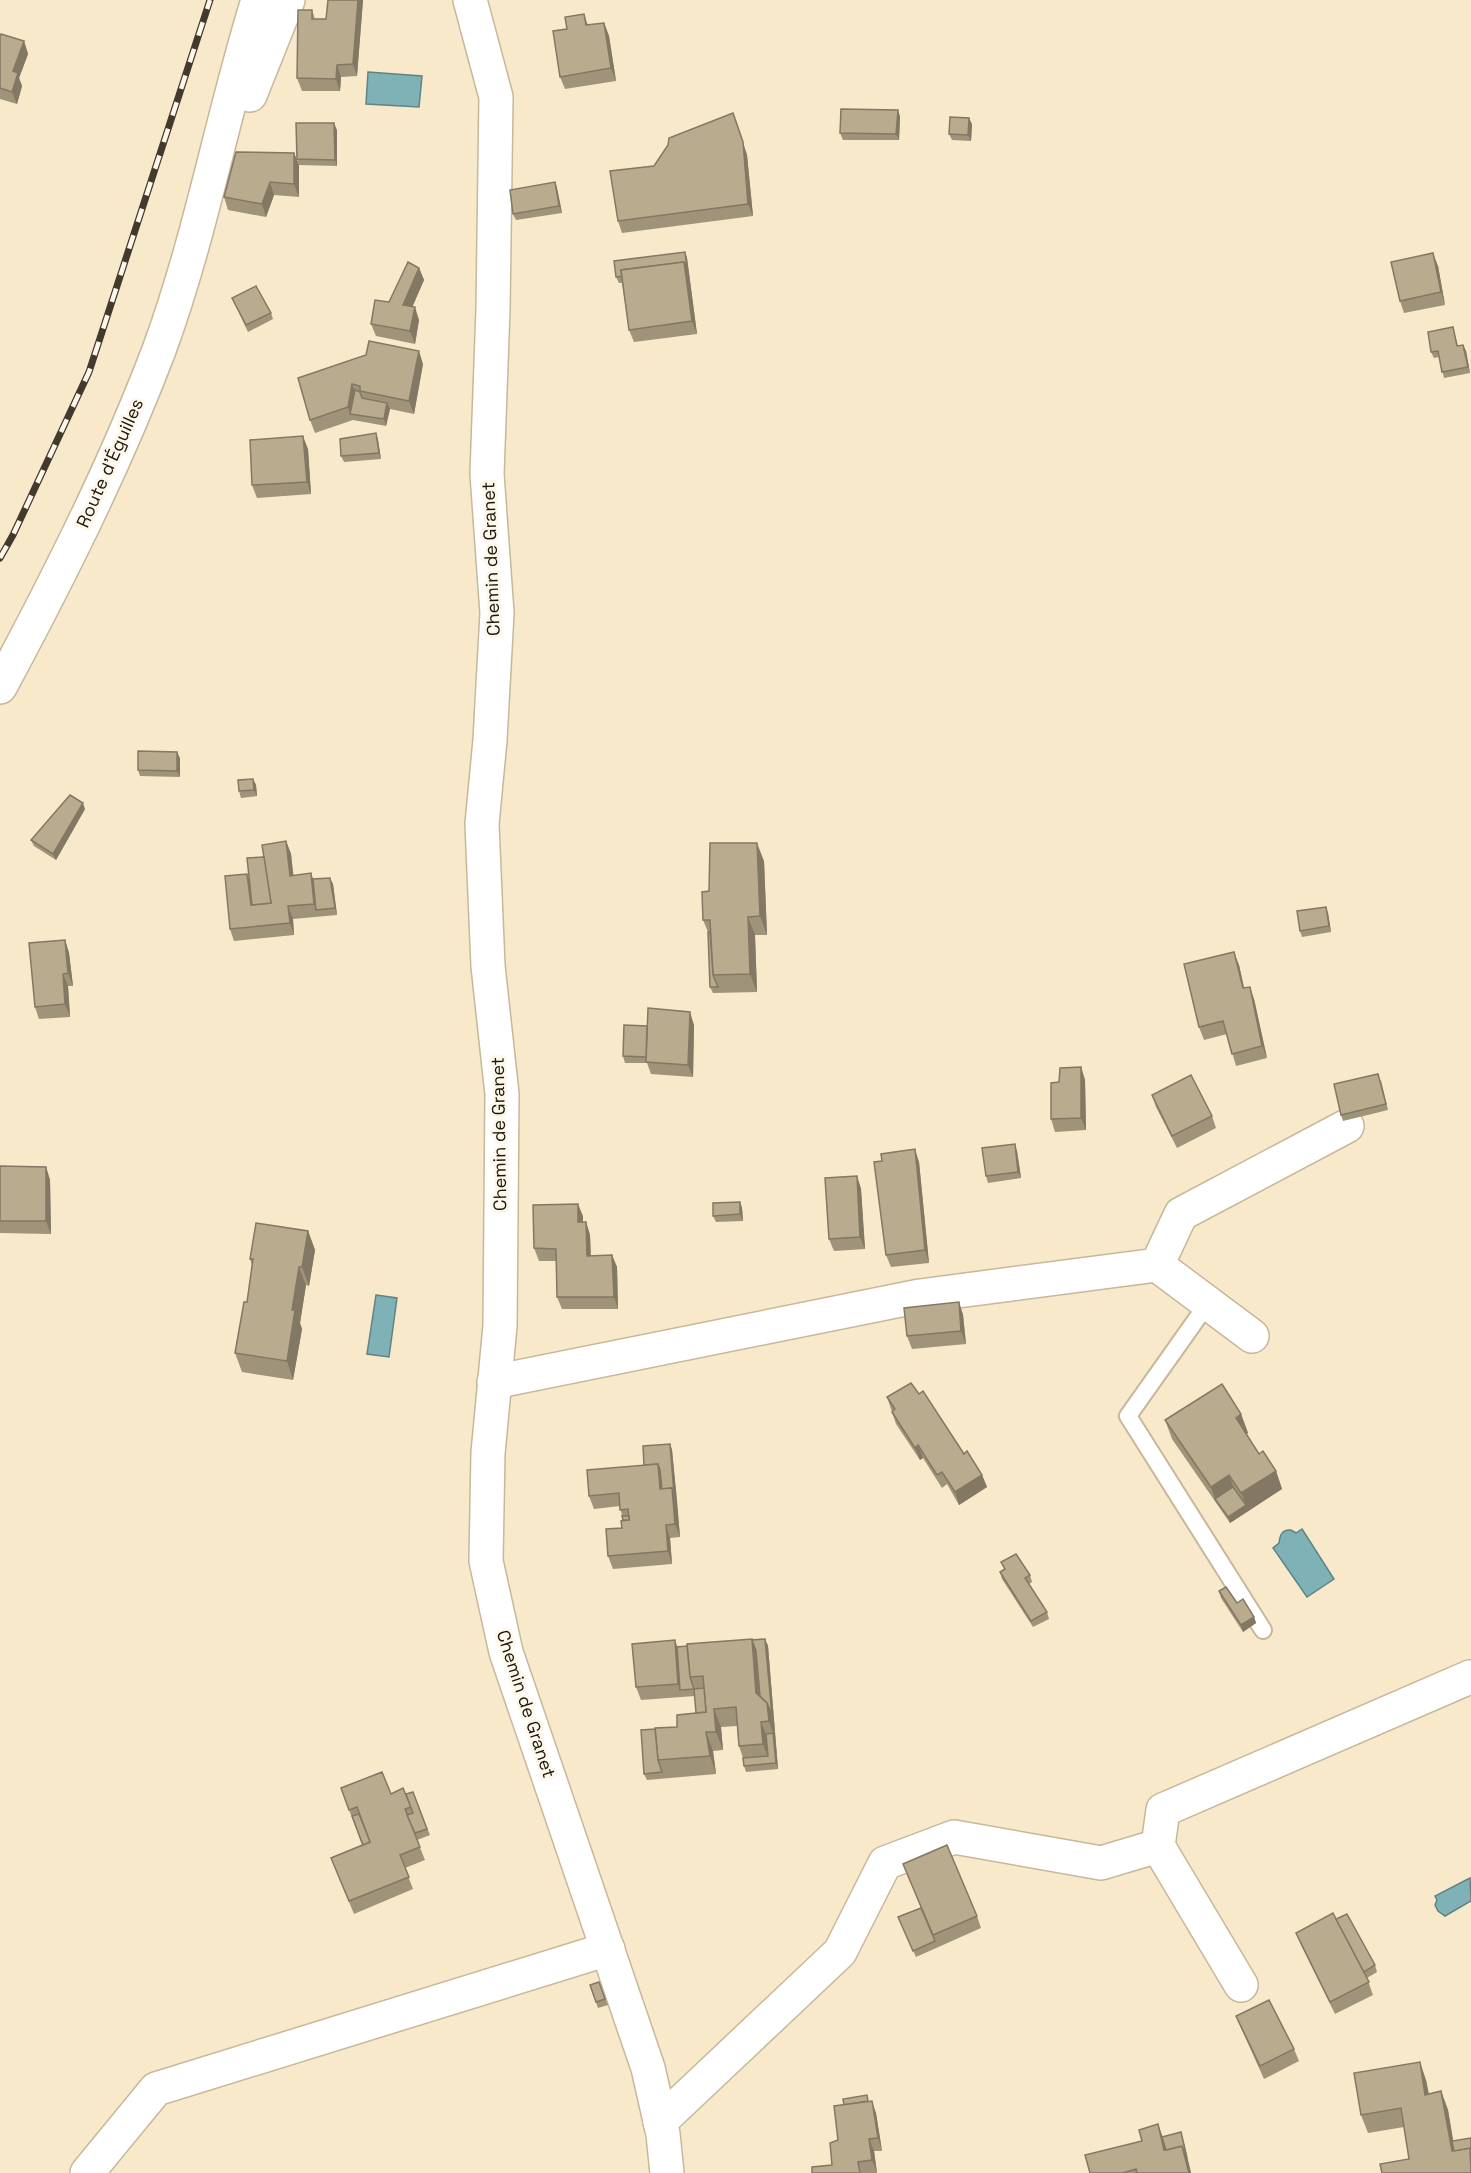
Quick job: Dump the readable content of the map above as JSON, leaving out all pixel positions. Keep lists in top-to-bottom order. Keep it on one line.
{"streets":{"street":["Route d'Éguilles","Chemin de Granet"]}}
